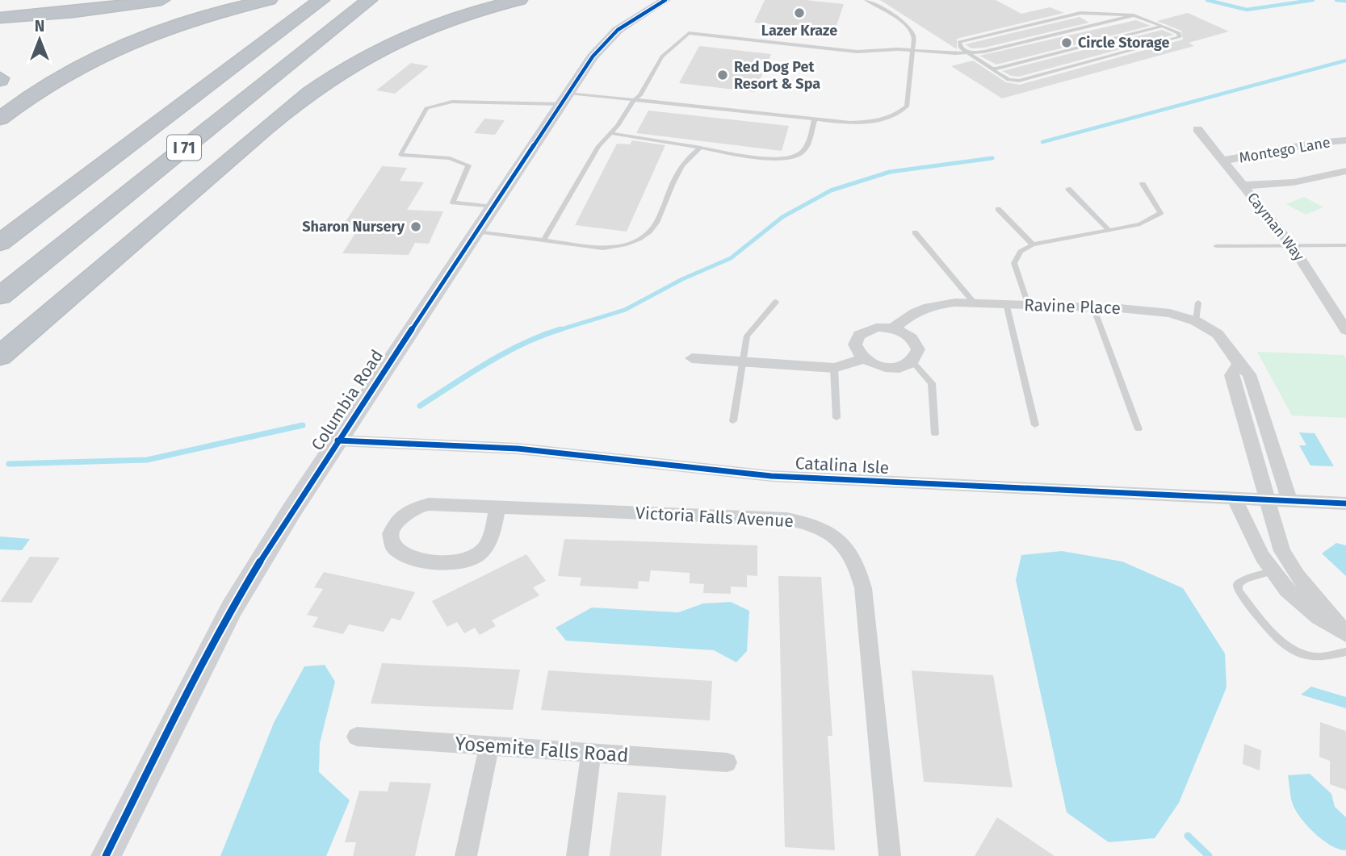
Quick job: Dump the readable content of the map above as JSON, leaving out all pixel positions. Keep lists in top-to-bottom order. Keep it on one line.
{"streets":{"highway":["I 71"],"street":["Montego Lane","Cayman Way","Ravine Place","Columbia Road","Catalina Isle","Victoria Falls Avenue","Yosemite Falls Road"]},"crossings":[["Montego Lane","Cayman Way"],["Ravine Place","Catalina Isle"],["Columbia Road","Catalina Isle"]],"places":["Lazer Kraze","Circle Storage","Red Dog Pet Resort & Spa","Sharon Nursery"],"north":"top"}
